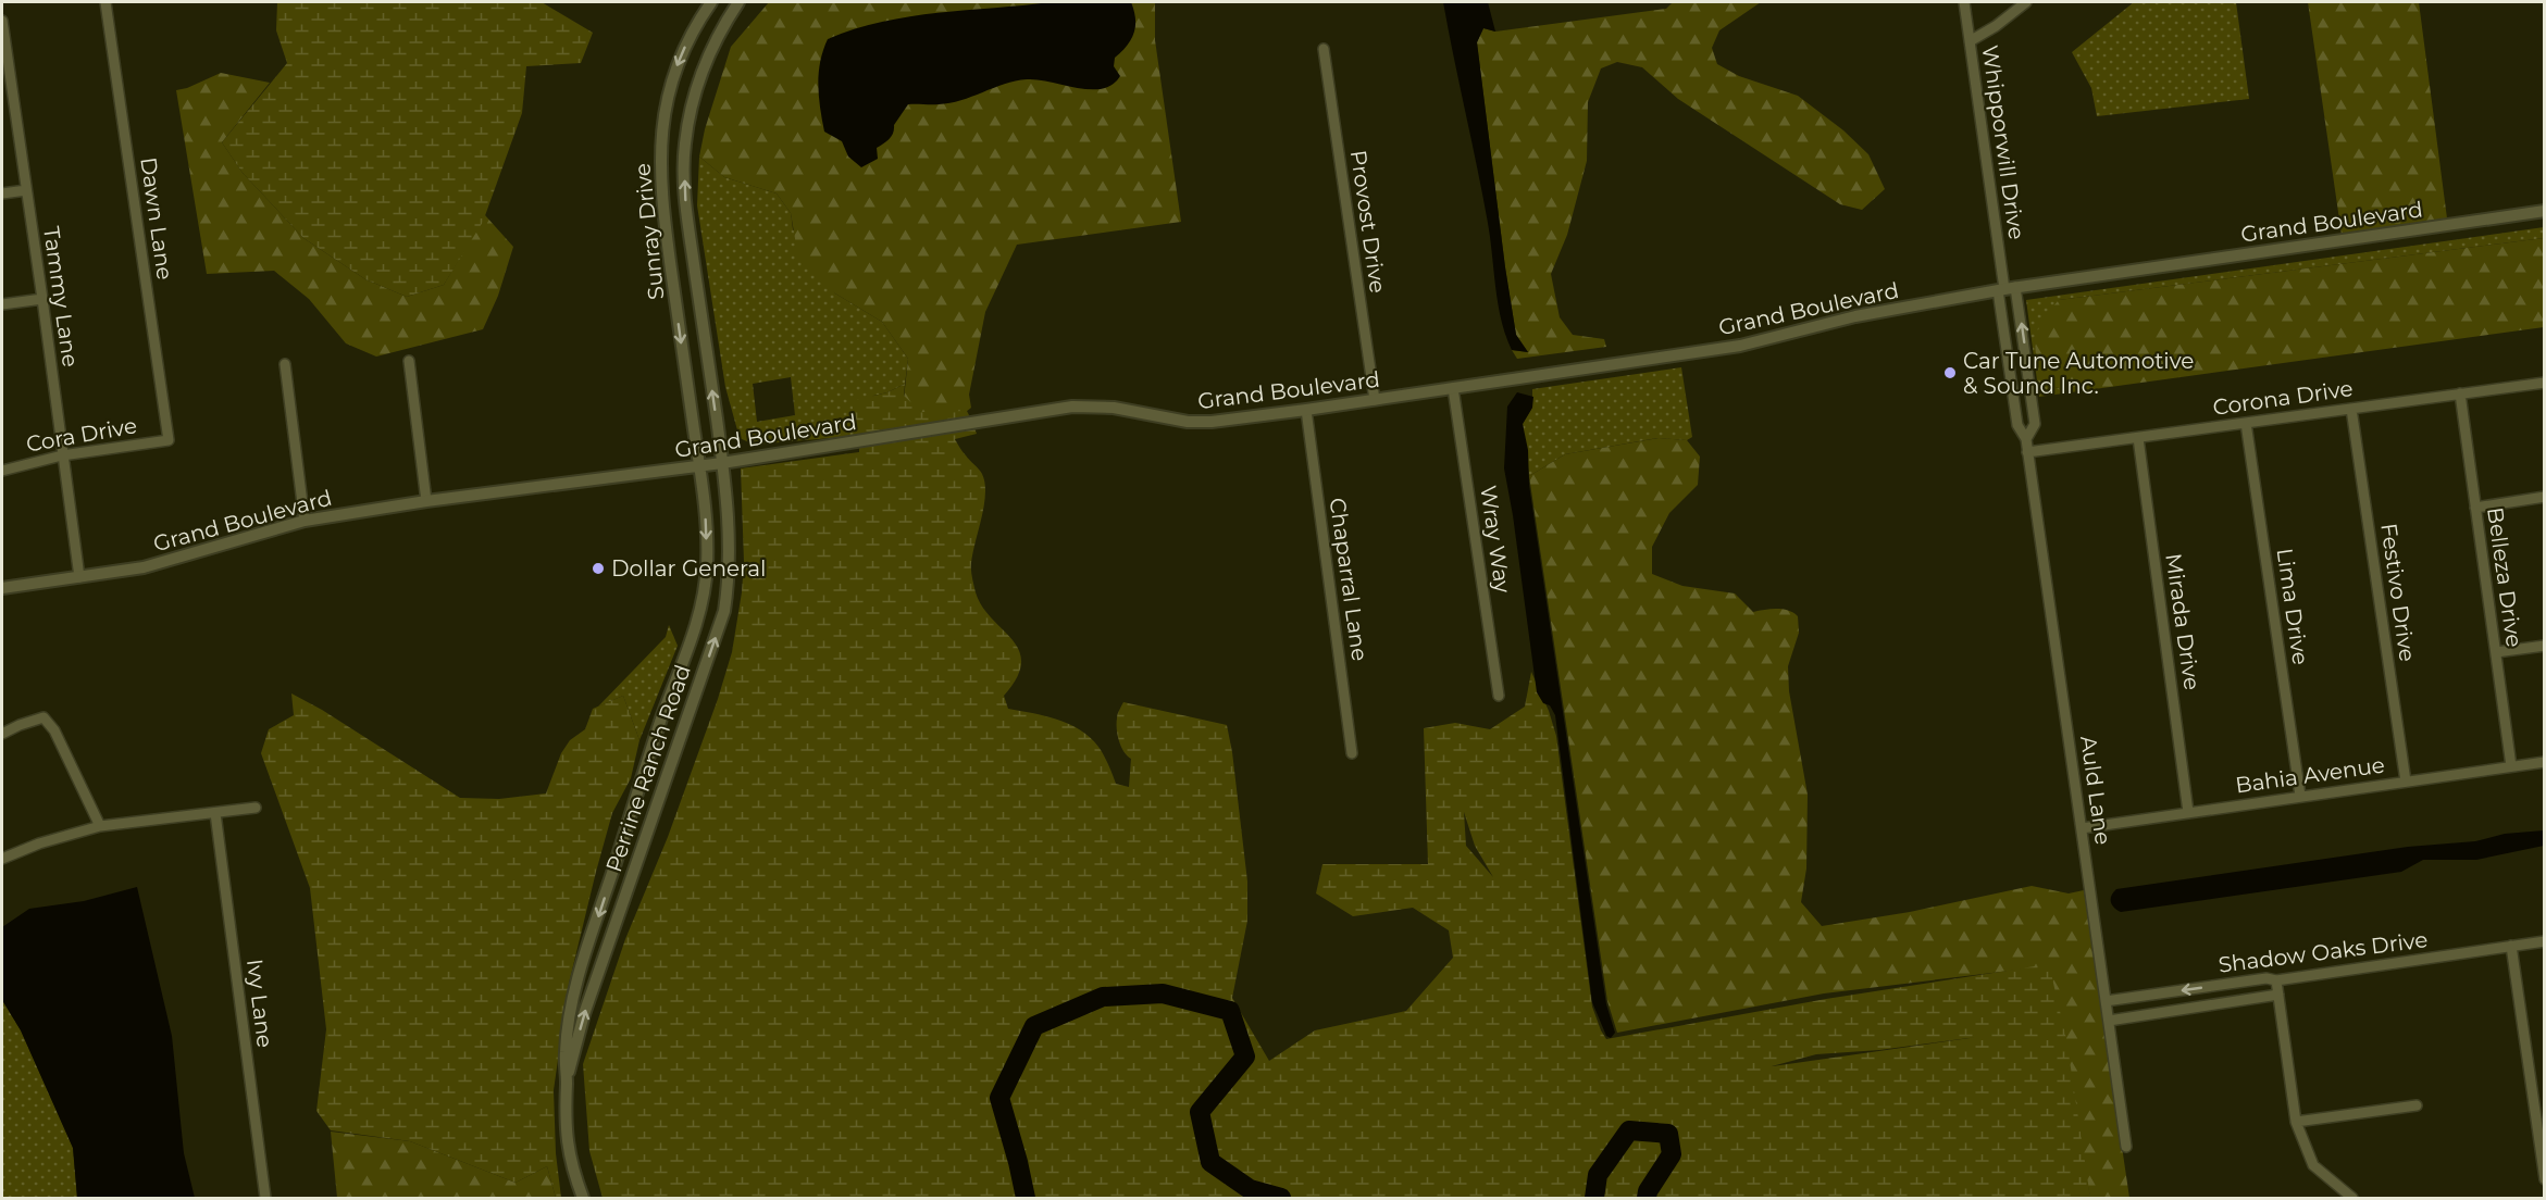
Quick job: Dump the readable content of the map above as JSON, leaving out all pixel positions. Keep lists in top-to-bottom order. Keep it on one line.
{"streets":{"street":["Whipporwill Drive","Dawn Lane","Provost Drive","Grand Boulevard","Sunray Drive","Tammy Lane","Corona Drive","Cora Drive","Wray Way","Belleza Drive","Chaparral Lane","Festivo Drive","Lima Drive","Mirada Drive","Perrine Ranch Road","Bahia Avenue","Auld Lane","Shadow Oaks Drive","Ivy Lane"]},"crossings":[["Whipporwill Drive","Grand Boulevard"],["Whipporwill Drive","Auld Lane"],["Dawn Lane","Cora Drive"],["Provost Drive","Grand Boulevard"],["Grand Boulevard","Sunray Drive"],["Grand Boulevard","Tammy Lane"],["Grand Boulevard","Wray Way"],["Grand Boulevard","Chaparral Lane"],["Grand Boulevard","Perrine Ranch Road"],["Grand Boulevard","Auld Lane"],["Sunray Drive","Perrine Ranch Road"],["Tammy Lane","Cora Drive"],["Corona Drive","Belleza Drive"],["Corona Drive","Festivo Drive"],["Corona Drive","Lima Drive"],["Corona Drive","Mirada Drive"],["Corona Drive","Auld Lane"],["Belleza Drive","Bahia Avenue"],["Festivo Drive","Bahia Avenue"],["Lima Drive","Bahia Avenue"],["Mirada Drive","Bahia Avenue"],["Bahia Avenue","Auld Lane"],["Auld Lane","Shadow Oaks Drive"]],"places":["Car Tune Automotive & Sound Inc.","Dollar General"]}
